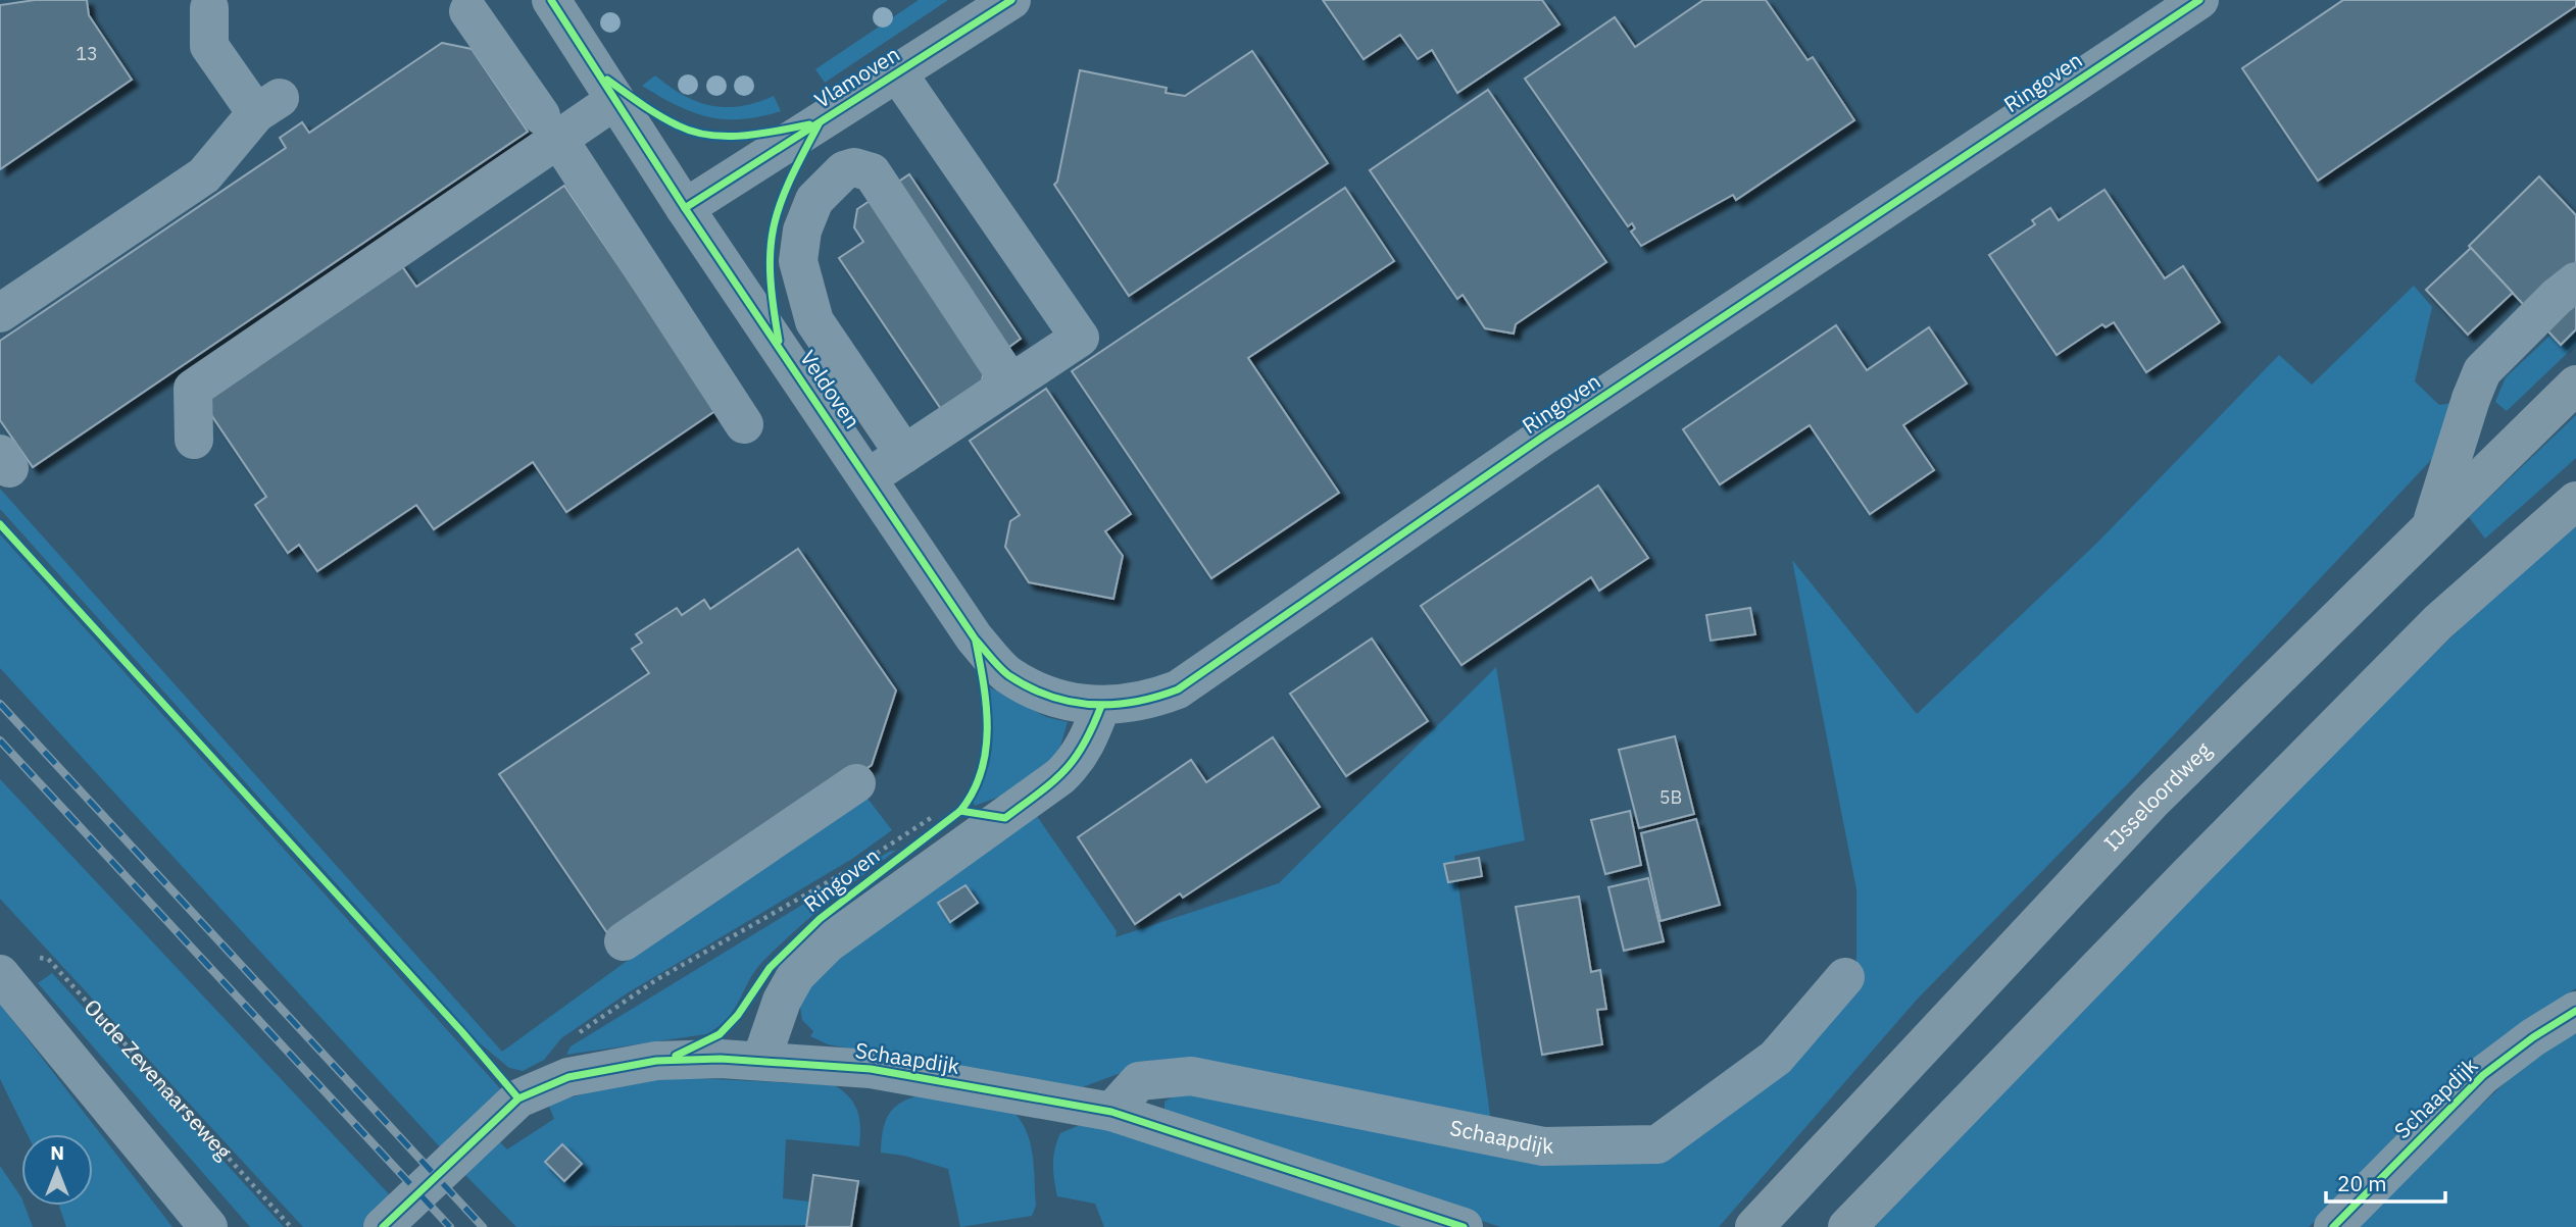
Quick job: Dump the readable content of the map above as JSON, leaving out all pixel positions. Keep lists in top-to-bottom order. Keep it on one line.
{"streets":{"highway":["IJsseloordweg"],"street":["Vlamoven","Ringoven","Veldoven","Schaapdijk"],"path":["Oude Zevenaarseweg"]},"crossings":[["Vlamoven","Veldoven"],["Ringoven","Veldoven"],["Ringoven","Schaapdijk"]],"house_numbers":["13","5B"],"scale_bar":"20 m","north":"top"}
